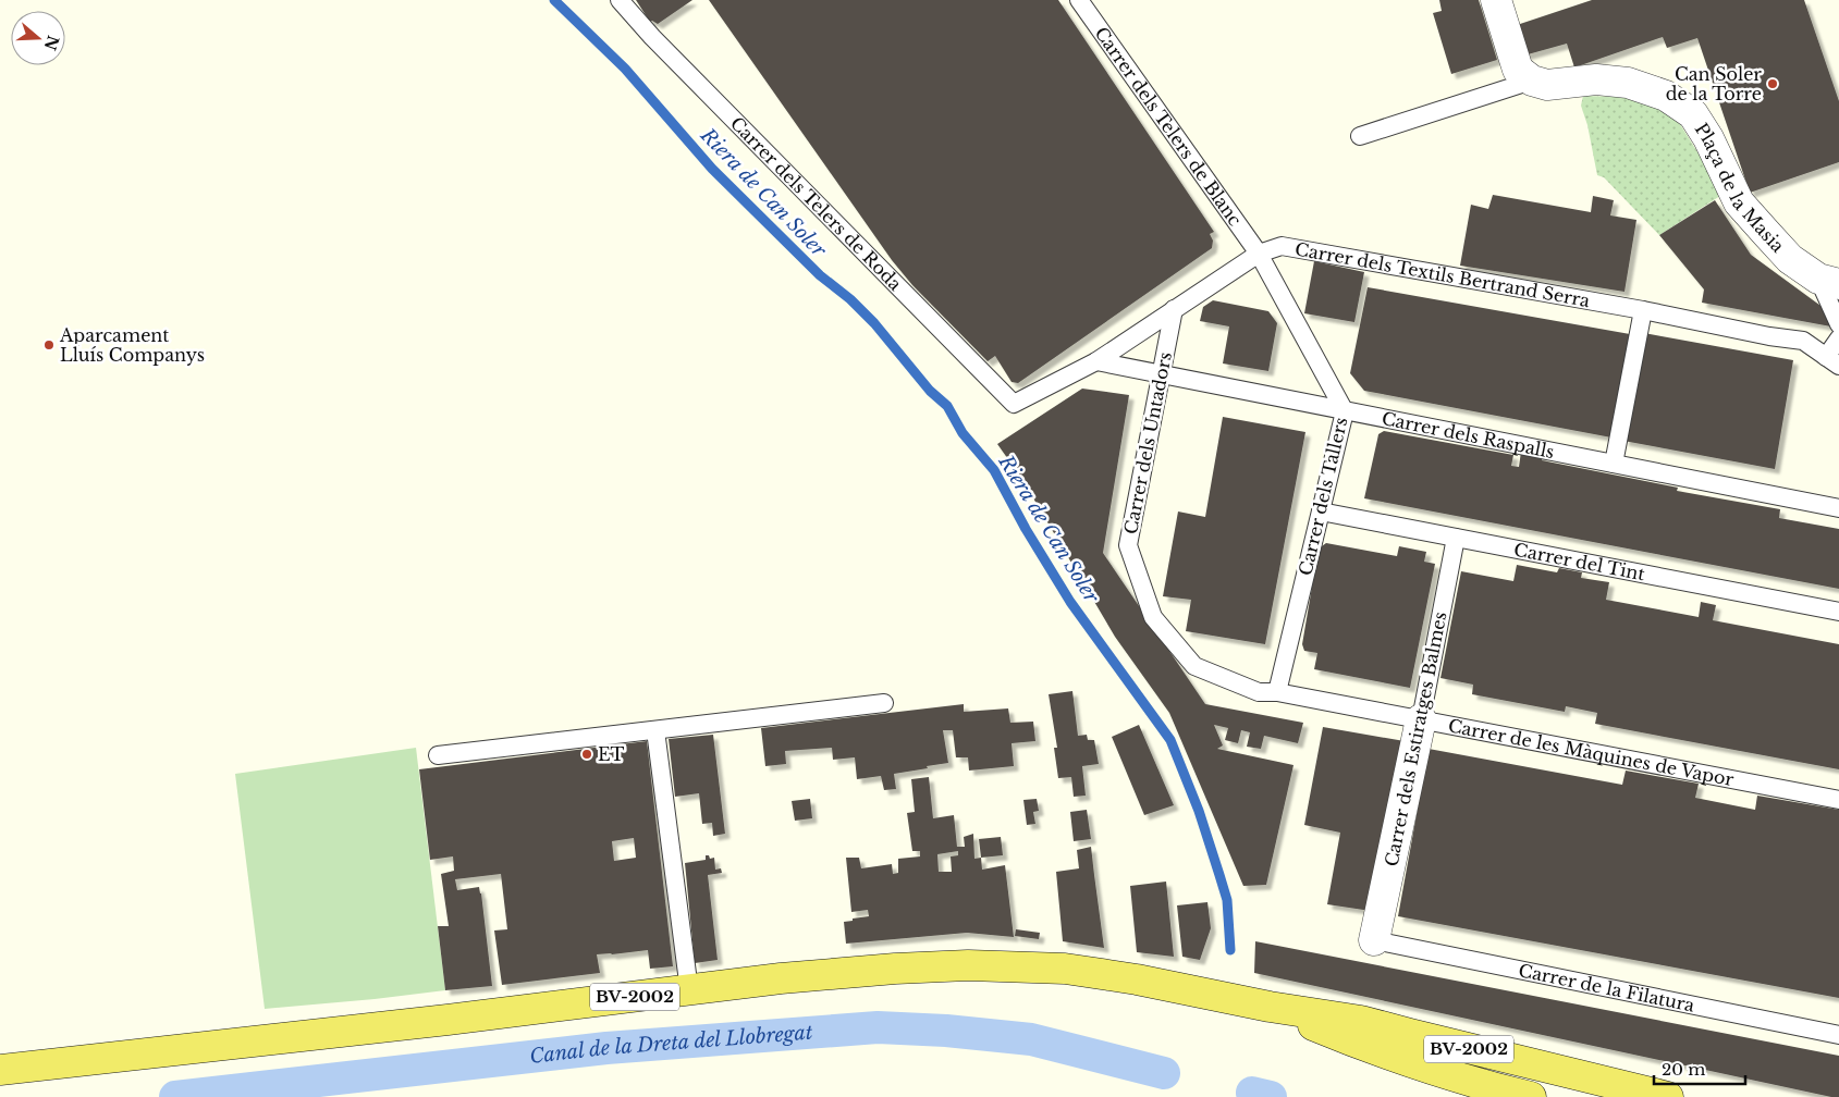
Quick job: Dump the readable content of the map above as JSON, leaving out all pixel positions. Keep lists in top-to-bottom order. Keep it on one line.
{"streets":{"main road":["BV-2002"],"street":["Plaça de la Masia","Carrer dels Estiratges Balmes"],"lane":["Carrer dels Telers de Blanc","Carrer dels Telers de Roda","Carrer dels Textils Bertrand Serra","Carrer dels Raspalls","Carrer dels Untadors","Carrer dels Tallers","Carrer del Tint","Carrer de les Màquines de Vapor","Carrer de la Filatura"]},"crossings":[["Carrer dels Telers de Blanc","Carrer dels Textils Bertrand Serra"],["Carrer dels Telers de Blanc","Carrer dels Tallers"],["Carrer dels Telers de Roda","Carrer dels Textils Bertrand Serra"],["Carrer dels Textils Bertrand Serra","Carrer dels Raspalls"],["Carrer dels Textils Bertrand Serra","Carrer dels Untadors"],["Carrer dels Textils Bertrand Serra","Carrer dels Tallers"],["Carrer dels Raspalls","Carrer dels Untadors"],["Carrer dels Raspalls","Carrer dels Tallers"],["Carrer dels Untadors","Carrer dels Tallers"],["Carrer dels Untadors","Carrer de les Màquines de Vapor"],["Carrer dels Tallers","Carrer del Tint"],["Carrer dels Tallers","Carrer de les Màquines de Vapor"],["Carrer del Tint","Carrer dels Estiratges Balmes"],["Carrer dels Estiratges Balmes","Carrer de les Màquines de Vapor"],["Carrer dels Estiratges Balmes","Carrer de la Filatura"]],"water":["Riera de Can Soler","Canal de la Dreta del Llobregat"],"places":["Can Soler de la Torre","Aparcament Lluís Companys","ET"],"scale_bar":"20 m","north":"right"}
